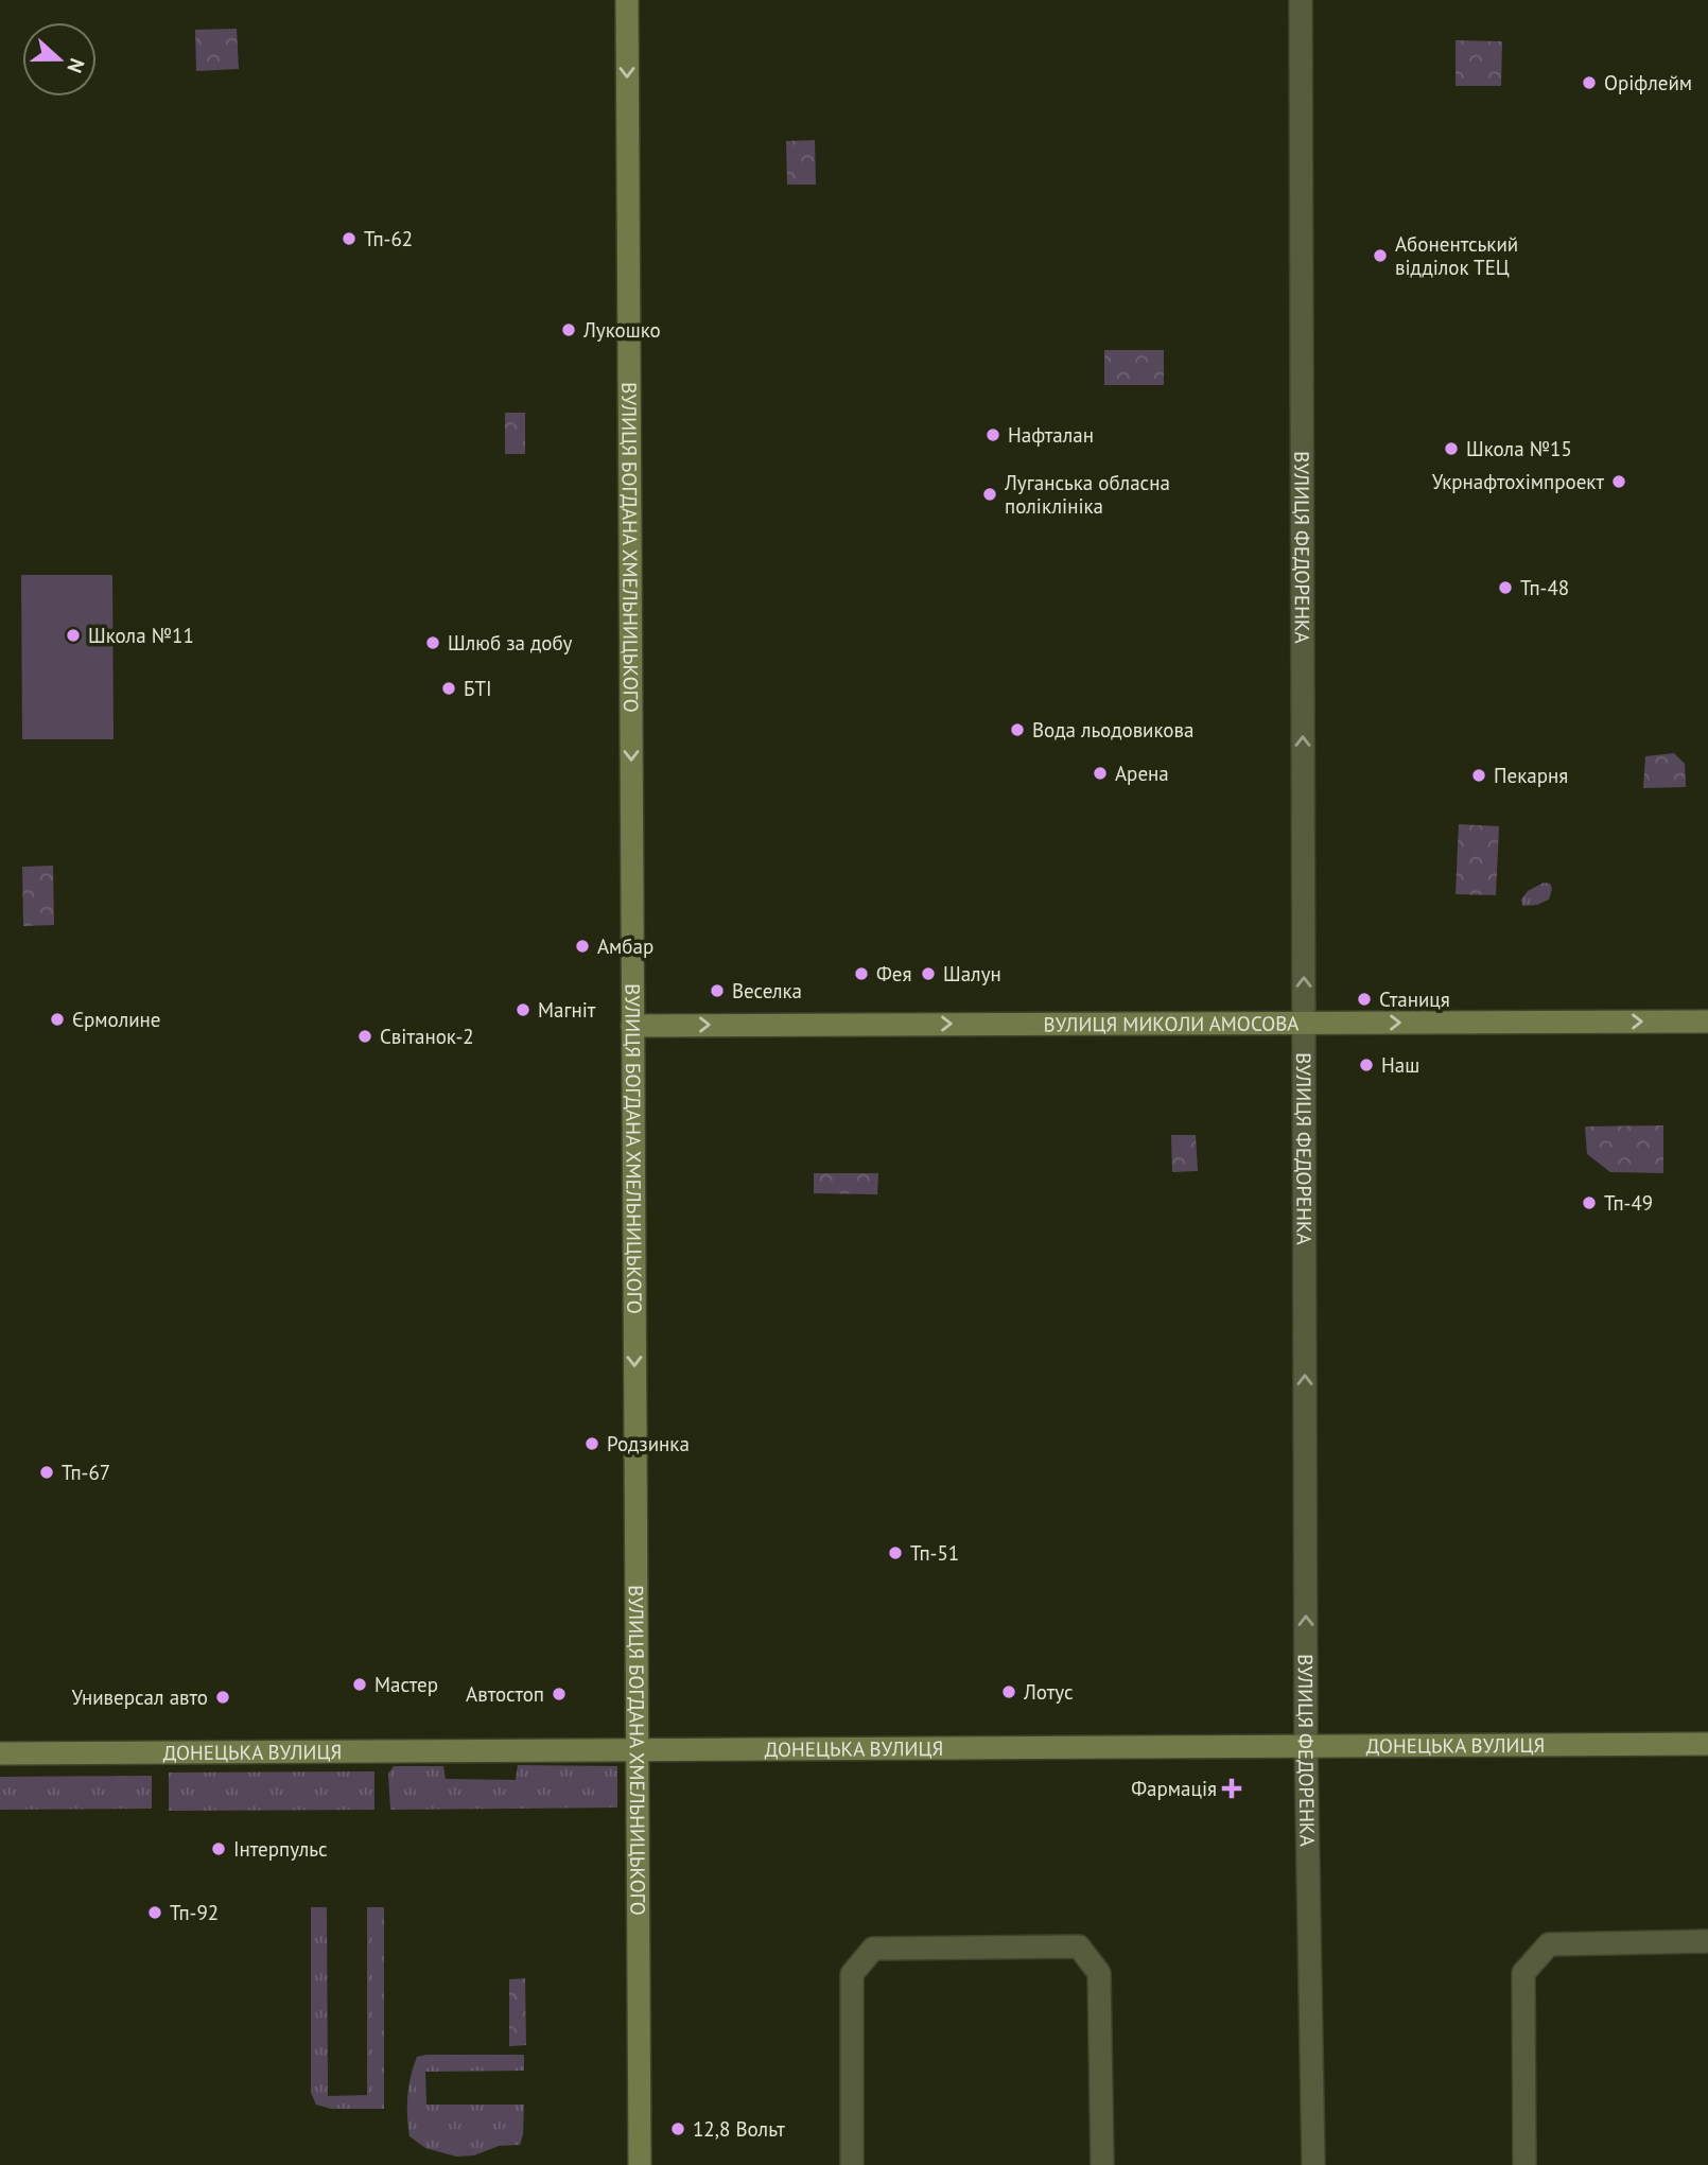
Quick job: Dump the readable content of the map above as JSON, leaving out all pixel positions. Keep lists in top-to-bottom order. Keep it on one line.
{"streets":{"street":["ВУЛИЦЯ БОГДАНА ХМЕЛЬНИЦЬКОГО","ВУЛИЦЯ ФЕДОРЕНКА","ВУЛИЦЯ МИКОЛИ АМОСОВА","ДОНЕЦЬКА ВУЛИЦЯ"]},"crossings":[["ВУЛИЦЯ БОГДАНА ХМЕЛЬНИЦЬКОГО","ВУЛИЦЯ МИКОЛИ АМОСОВА"],["ВУЛИЦЯ БОГДАНА ХМЕЛЬНИЦЬКОГО","ДОНЕЦЬКА ВУЛИЦЯ"],["ВУЛИЦЯ ФЕДОРЕНКА","ВУЛИЦЯ МИКОЛИ АМОСОВА"],["ВУЛИЦЯ ФЕДОРЕНКА","ДОНЕЦЬКА ВУЛИЦЯ"]],"one_way":["ВУЛИЦЯ БОГДАНА ХМЕЛЬНИЦЬКОГО","ВУЛИЦЯ ФЕДОРЕНКА","ВУЛИЦЯ МИКОЛИ АМОСОВА"],"places":{"other":["Оріфлейм","Тп-62","Абонентський відділок ТЕЦ","Лукошко","Нафталан","Школа №15","Укрнафтохімпроект","Луганська обласна поліклініка","Тп-48","Школа №11","Шлюб за добу","БТІ","Вода льодовикова","Арена","Пекарня","Амбар","Фея","Шалун","Веселка","Станиця","Магніт","Єрмолине","Світанок-2","Наш","Тп-49","Родзинка","Тп-67","Тп-51","Мастер","Лотус","Автостоп","Универсал авто","Інтерпульс","Тп-92","12,8 Вольт"],"health":["Фармація"]},"north":"right"}
